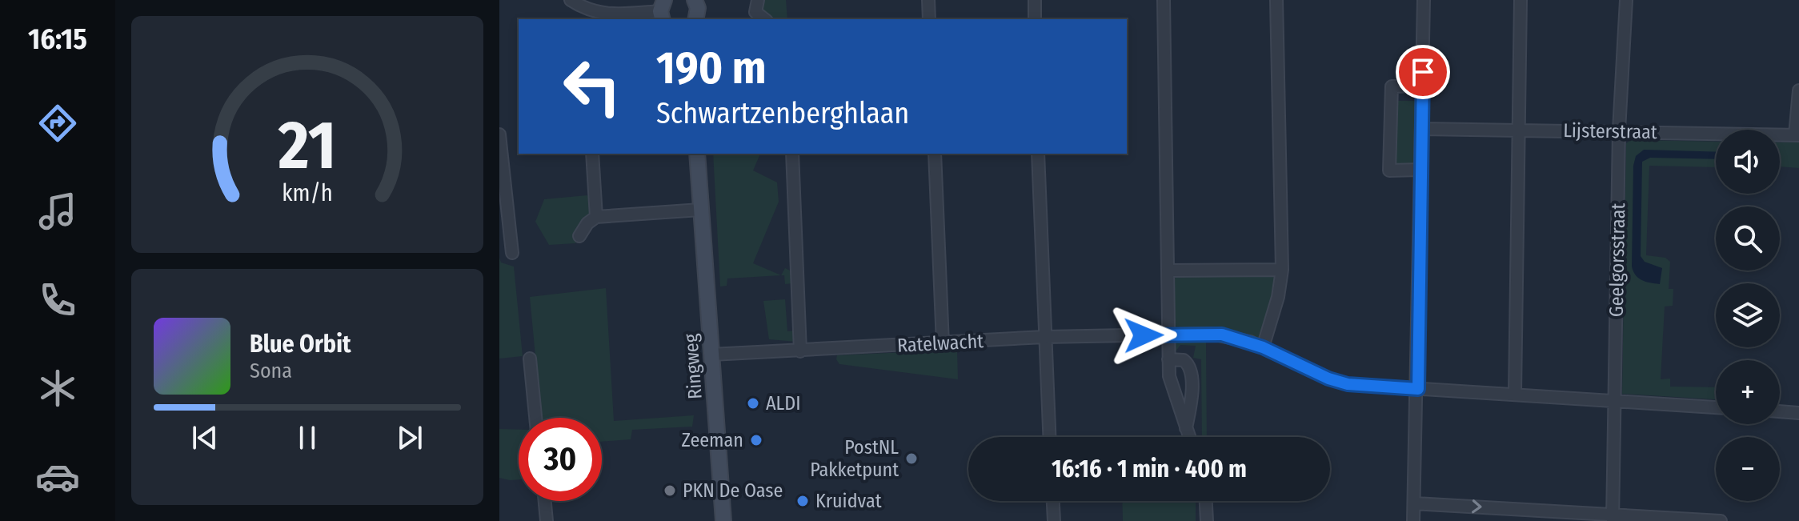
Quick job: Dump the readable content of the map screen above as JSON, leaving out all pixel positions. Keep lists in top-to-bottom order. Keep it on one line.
{"streets":{"main road":["Ringweg"],"street":["Lijsterstraat","Geelgorsstraat","Ratelwacht"]},"crossings":[["Lijsterstraat","Geelgorsstraat"],["Geelgorsstraat","Ratelwacht"],["Ratelwacht","Ringweg"]],"places":["ALDI","Zeeman","PostNL Pakketpunt","PKN De Oase","Kruidvat"],"page":{"tabs":"16:15","turn":["190 m","Schwartzenberghlaan"],"map_buttons":["+","−"],"song":["Blue Orbit","Sona"],"limit":"30","trip":"16:16 · 1 min · 400 m","gauge":["21","km/h"]}}
